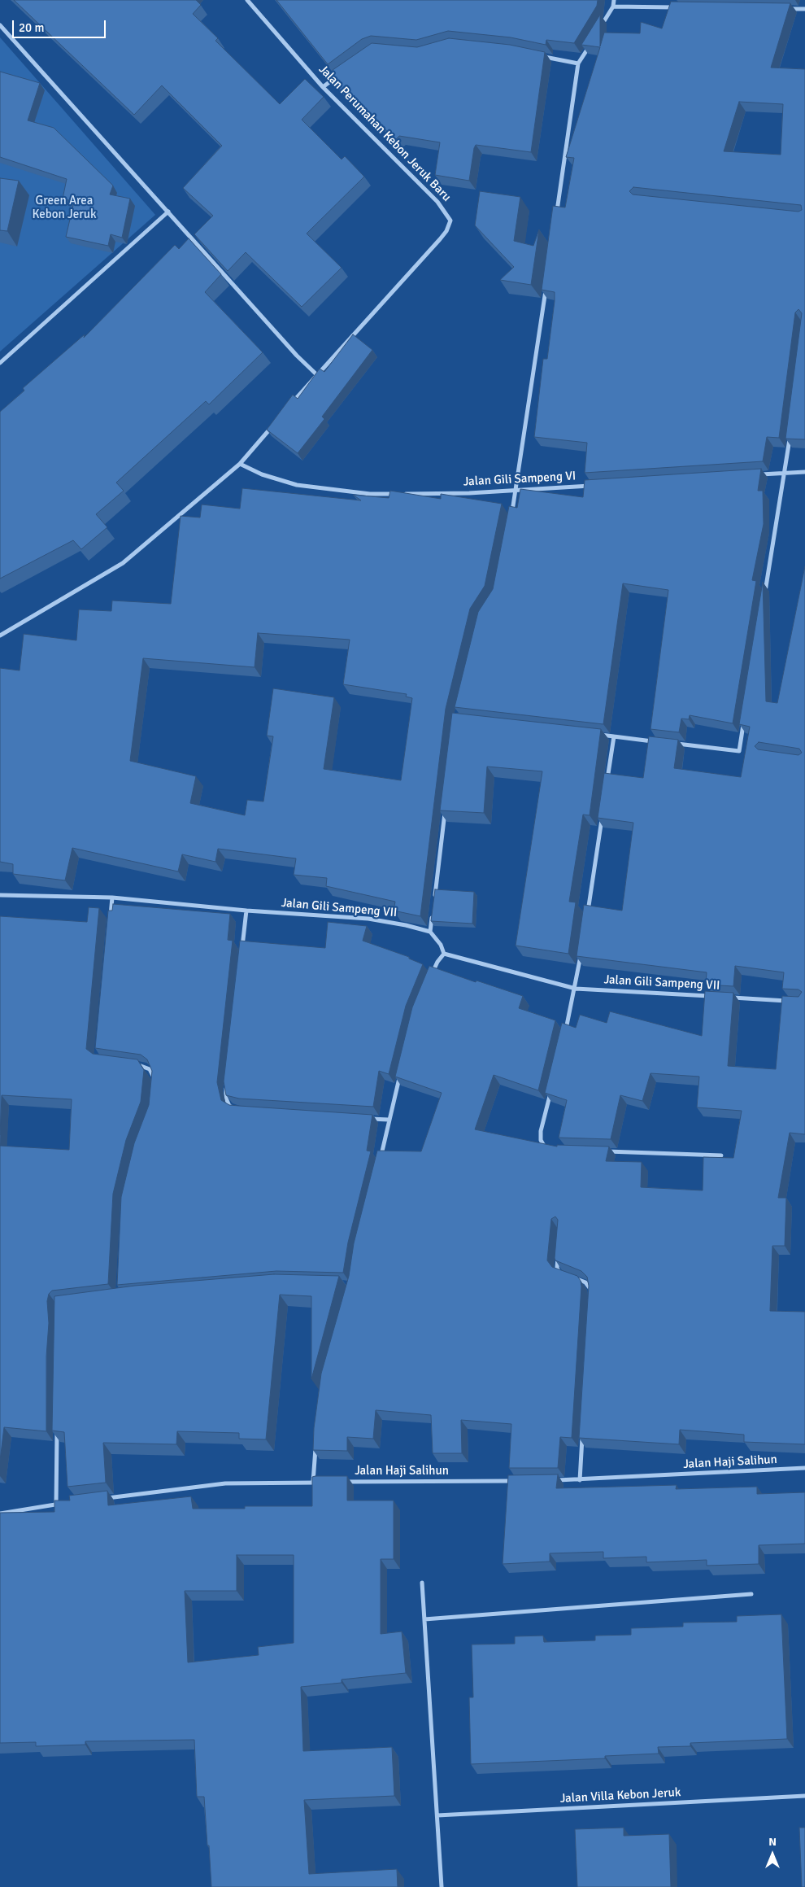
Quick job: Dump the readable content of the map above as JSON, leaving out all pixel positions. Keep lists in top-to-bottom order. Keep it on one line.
{"streets":{"street":["Jalan Perumahan Kebon Jeruk Baru","Jalan Gili Sampeng VI","Jalan Gili Sampeng VII","Jalan Haji Salihun","Jalan Villa Kebon Jeruk"]},"parks":["Green Area Kebon Jeruk"],"scale_bar":"20 m","north":"top"}
